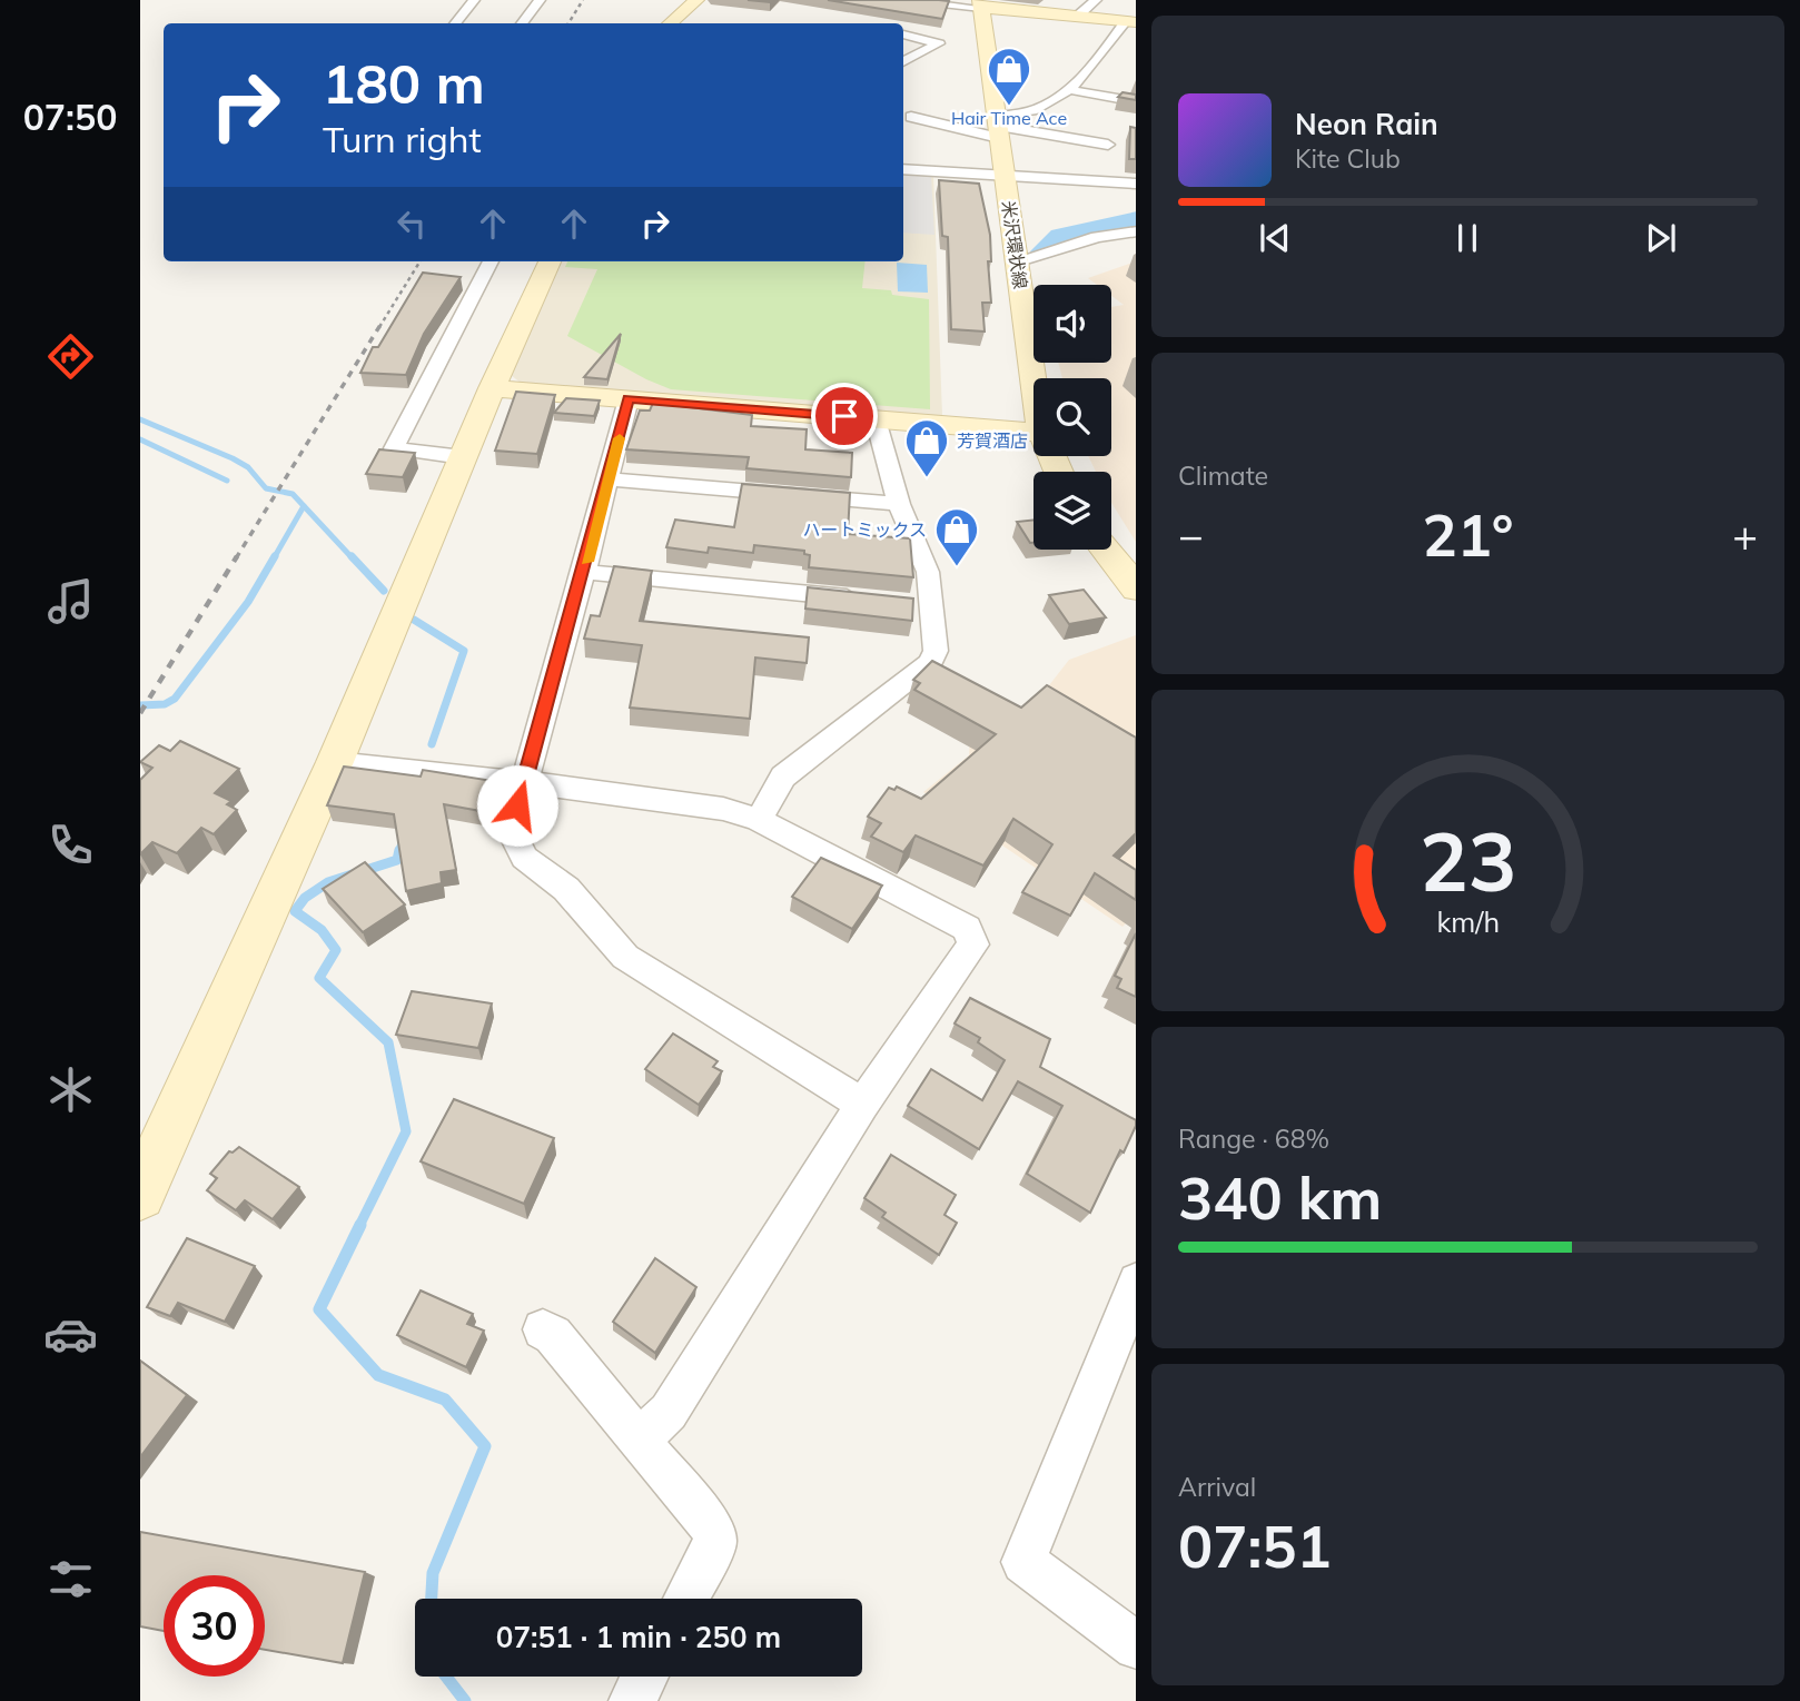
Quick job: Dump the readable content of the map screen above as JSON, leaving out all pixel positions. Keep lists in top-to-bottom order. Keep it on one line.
{"streets":{"street":["米沢環状線"]},"places":{"shop":["Hair Time Ace","芳賀酒店","ハートミックス"]},"page":{"tabs":"07:50","turn":["180 m","Turn right"],"song":["Neon Rain","Kite Club"],"tile":["Climate",["Range · 68%","340 km"],["Arrival","07:51"]],"heat":["−","21°","+"],"limit":"30","trip":"07:51 · 1 min · 250 m","gauge":["23","km/h"]}}
